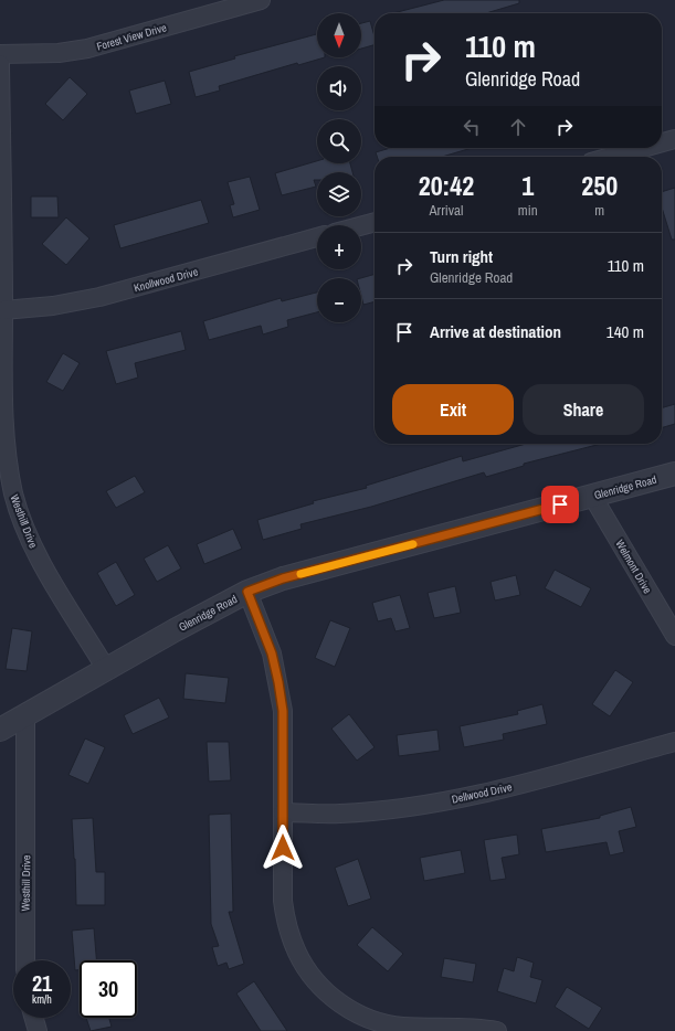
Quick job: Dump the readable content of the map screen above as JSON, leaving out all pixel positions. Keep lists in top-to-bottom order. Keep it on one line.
{"streets":{"street":["Forest View Drive","Knollwood Drive","Glenridge Road","Westhill Drive","Welmont Drive","Dellwood Drive"]},"crossings":[["Knollwood Drive","Westhill Drive"],["Glenridge Road","Westhill Drive"],["Glenridge Road","Welmont Drive"]],"north":"bottom","page":{"map_buttons":["+","−"],"turn":["110 m","Glenridge Road"],"eta":["20:42","Arrival","1","min","250","m"],"list":[{"name":"Turn right","note":"Glenridge Road","value":"110 m"},{"name":"Arrive at destination","value":"140 m"}],"buttons":["Exit","Share"],"speed":"21 km/h","limit":"30"}}
